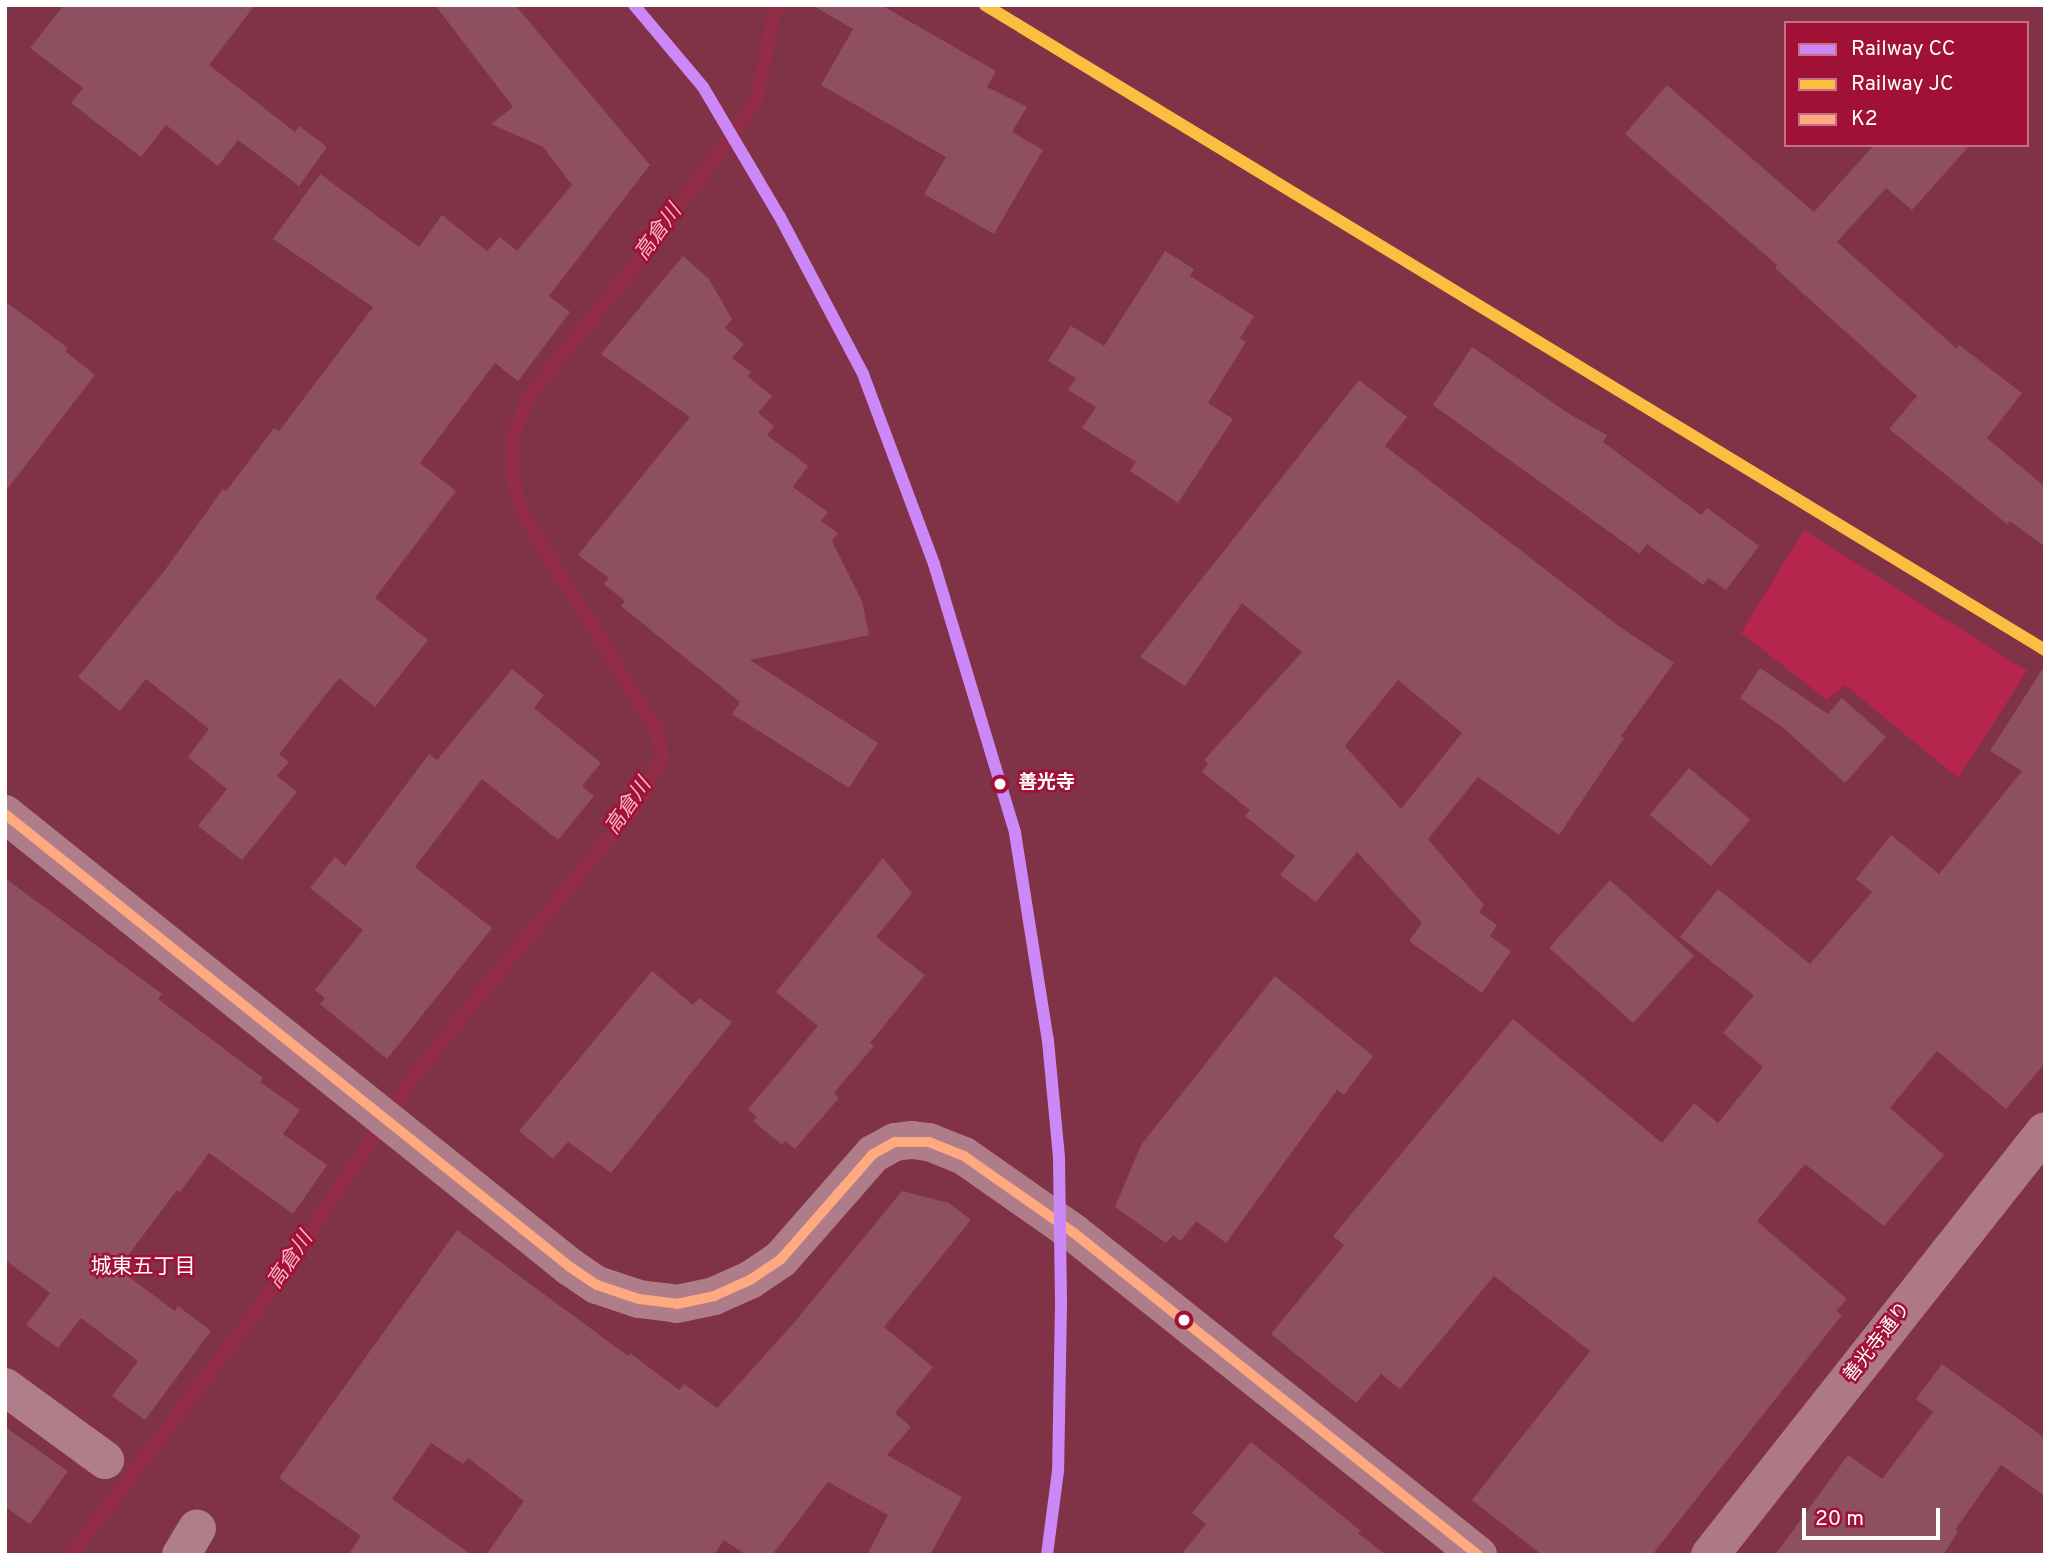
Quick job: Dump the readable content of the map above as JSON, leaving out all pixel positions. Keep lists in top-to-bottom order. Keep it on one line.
{"streets":{"main road":["善光寺通り"]},"districts":["城東五丁目"],"water":["高倉川"],"places":["善光寺"],"lines":["rail line CC","rail line JC","transit line K2"],"legend":["Railway CC","Railway JC","K2"],"scale_bar":"20 m"}
